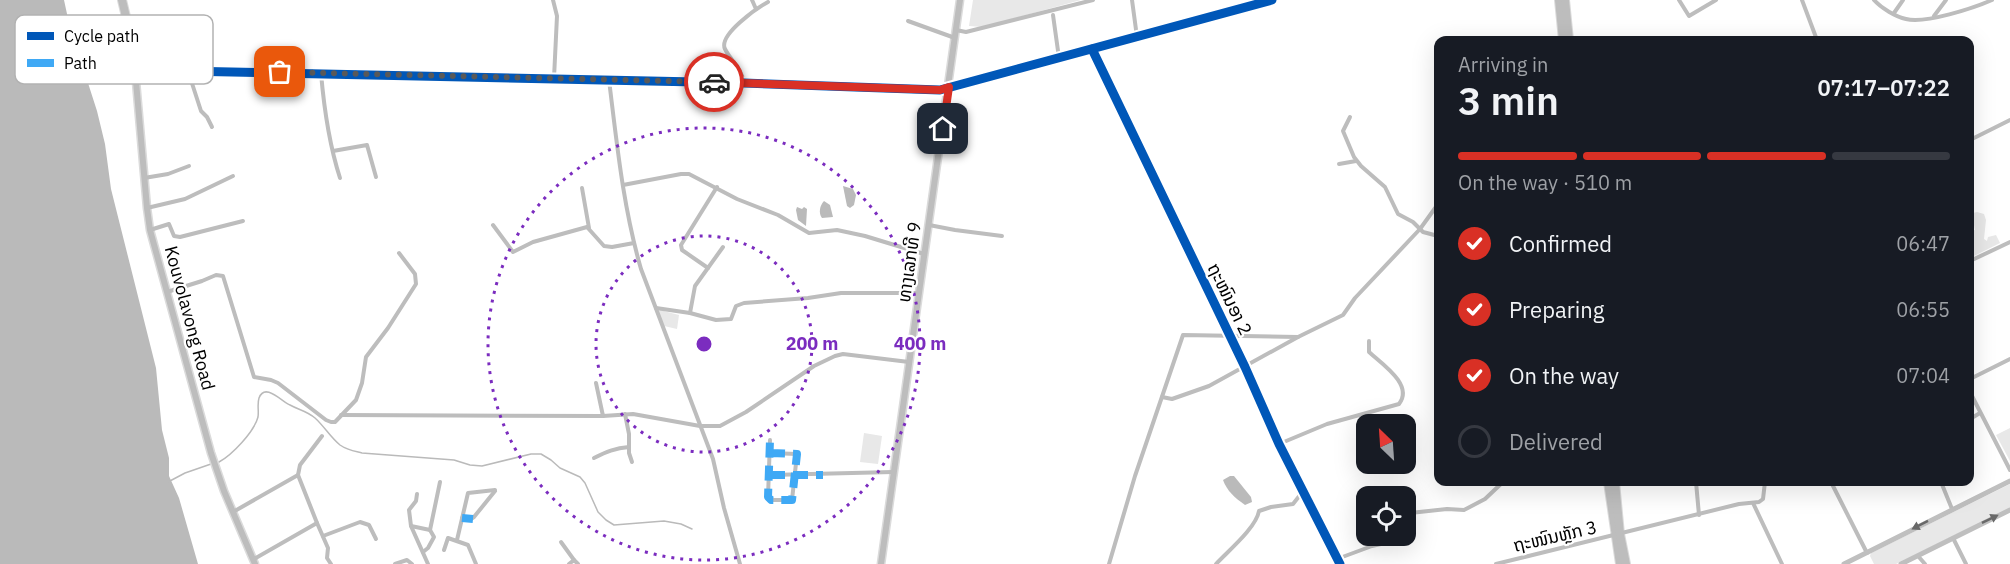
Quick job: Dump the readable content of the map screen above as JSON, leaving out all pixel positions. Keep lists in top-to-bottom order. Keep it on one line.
{"streets":{"main road":["ທາງເລກທີ 9","Kouvolavong Road"],"street":["ຖະໜົນອາ 2","ຖະໜົນຫຼັກ 3"]},"legend":["Cycle path","Path"],"north":"top left","page":{"heading":["3 min","Arriving in","07:17–07:22"],"bar":"On the way · 510 m","list":[["Confirmed","06:47"],["Preparing","06:55"],["On the way","07:04"],"Delivered"]},"rings":["200 m","400 m"]}
